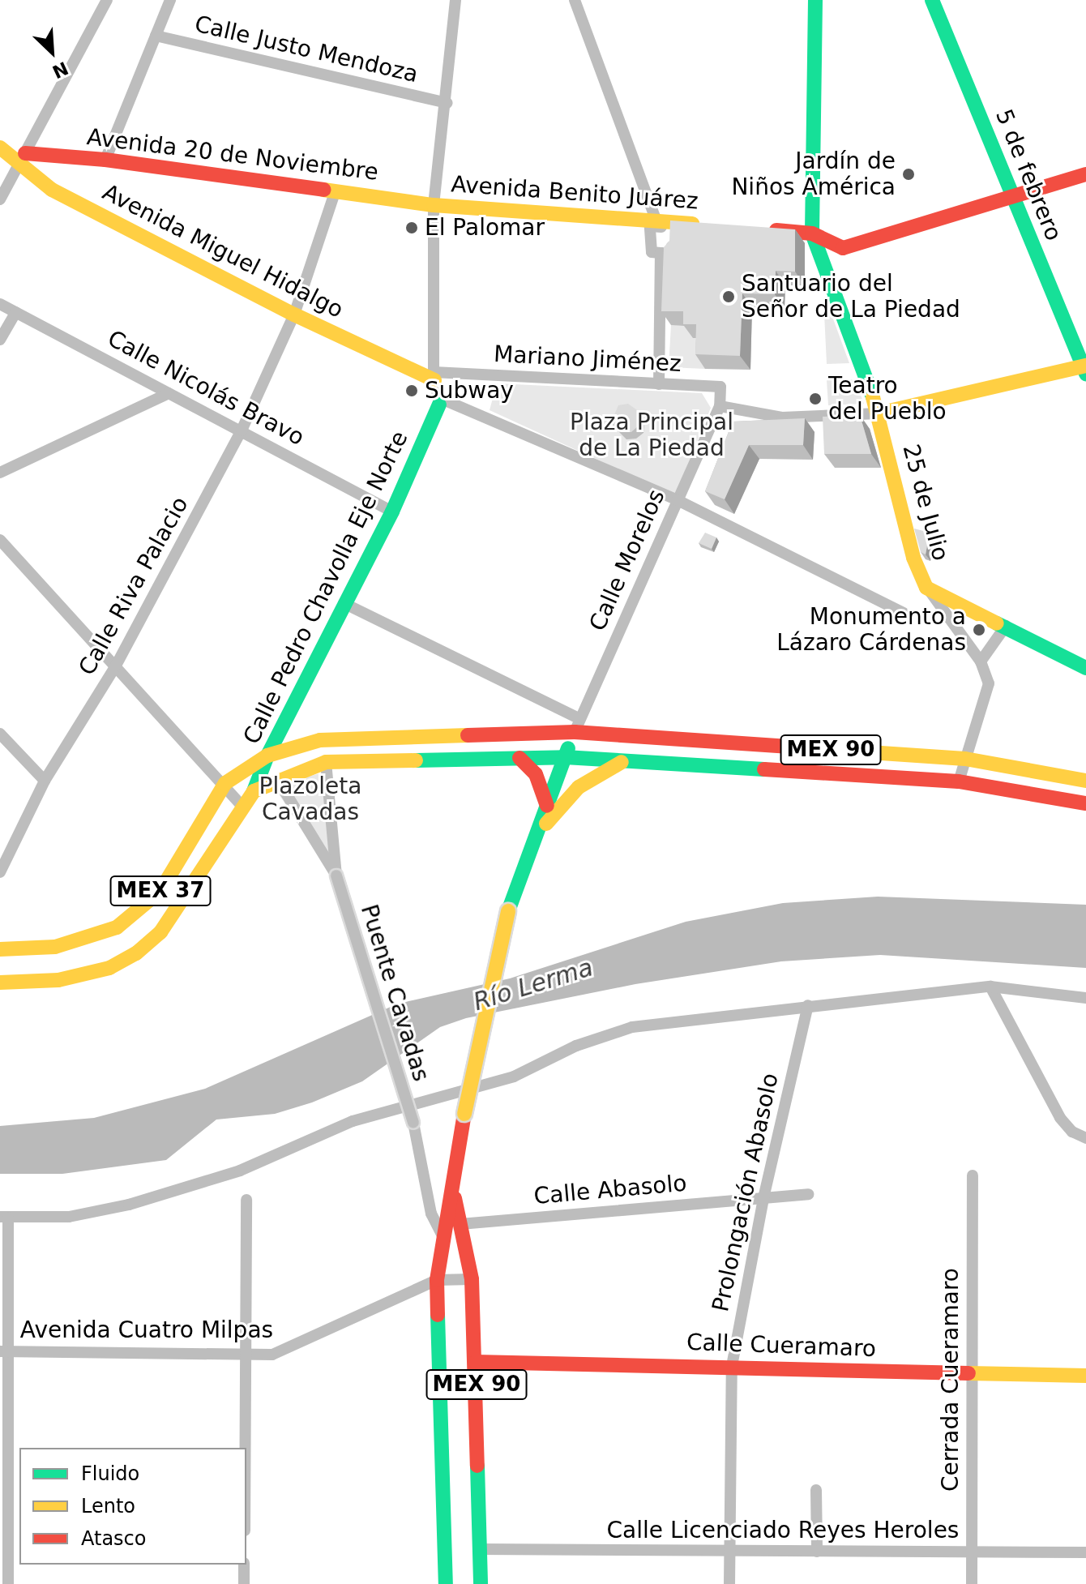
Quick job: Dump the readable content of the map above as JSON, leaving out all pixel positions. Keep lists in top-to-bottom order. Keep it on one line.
{"streets":{"street":["Calle Justo Mendoza","Avenida 20 de Noviembre","5 de febrero","Avenida Benito Juárez","Avenida Miguel Hidalgo","Mariano Jiménez","Calle Nicolás Bravo","25 de Julio","Calle Morelos","Calle Riva Palacio","Calle Pedro Chavolla Eje Norte","MEX 90","MEX 37","Puente Cavadas","Calle Abasolo","Prolongación Abasolo","Avenida Cuatro Milpas","Calle Cueramaro","Cerrada Cueramaro","Calle Licenciado Reyes Heroles"]},"crossings":[["Avenida 20 de Noviembre","Avenida Benito Juárez"],["Avenida 20 de Noviembre","Avenida Miguel Hidalgo"],["Avenida 20 de Noviembre","Calle Riva Palacio"],["Avenida Miguel Hidalgo","Mariano Jiménez"],["Avenida Miguel Hidalgo","Calle Riva Palacio"],["Mariano Jiménez","Calle Morelos"],["Calle Nicolás Bravo","Calle Riva Palacio"],["Calle Nicolás Bravo","Calle Pedro Chavolla Eje Norte"],["Calle Morelos","MEX 90"],["Calle Morelos","MEX 37"],["Calle Pedro Chavolla Eje Norte","MEX 37"],["MEX 90","MEX 37"],["MEX 90","Puente Cavadas"],["MEX 90","Calle Abasolo"],["MEX 90","Avenida Cuatro Milpas"],["MEX 90","Calle Cueramaro"],["MEX 90","Calle Licenciado Reyes Heroles"],["Calle Abasolo","Prolongación Abasolo"],["Prolongación Abasolo","Calle Cueramaro"],["Prolongación Abasolo","Calle Licenciado Reyes Heroles"],["Calle Cueramaro","Cerrada Cueramaro"],["Cerrada Cueramaro","Calle Licenciado Reyes Heroles"]],"water":["Río Lerma"],"parks":["Plaza Principal de La Piedad","Plazoleta Cavadas"],"places":["Jardín de Niños América","El Palomar","Santuario del Señor de La Piedad","Subway","Teatro del Pueblo","Monumento a Lázaro Cárdenas"],"legend":["Fluido","Lento","Atasco"],"north":"bottom right"}
